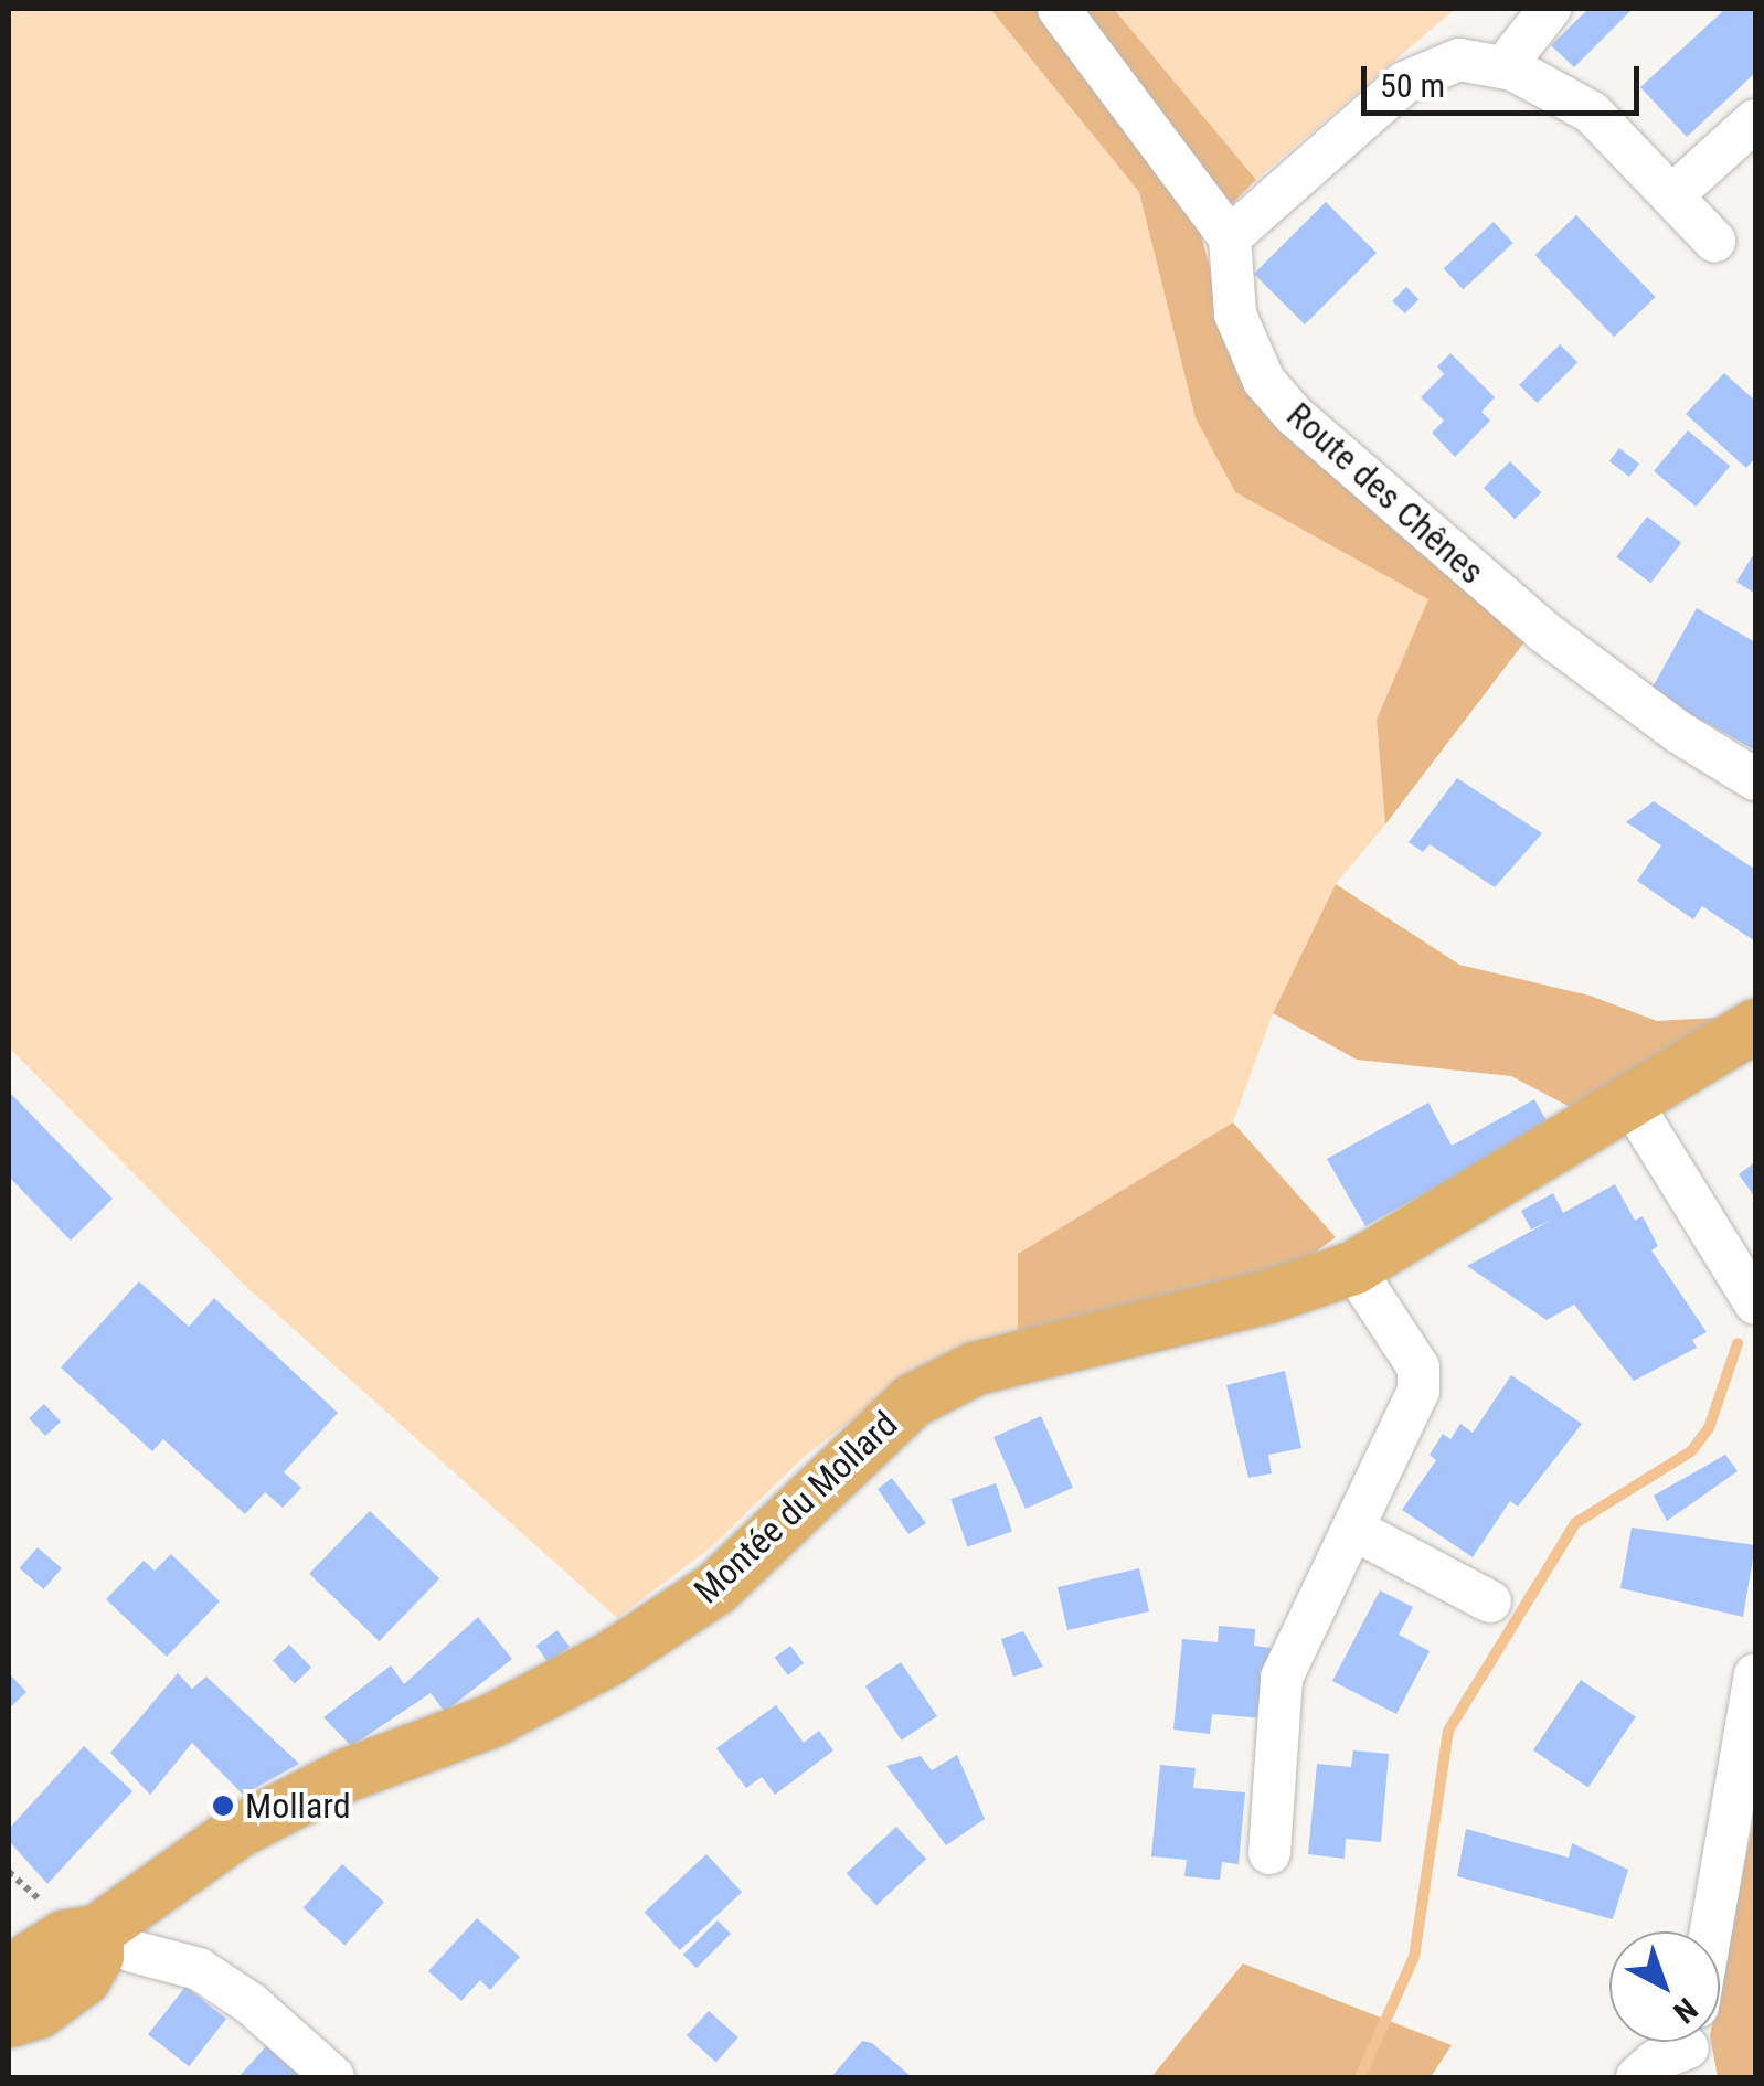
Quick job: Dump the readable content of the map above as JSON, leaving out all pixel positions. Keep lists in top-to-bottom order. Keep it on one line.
{"streets":{"main road":["Montée du Mollard"],"street":["Route des Chênes"]},"places":["Mollard"],"scale_bar":"50 m","north":"bottom right"}
